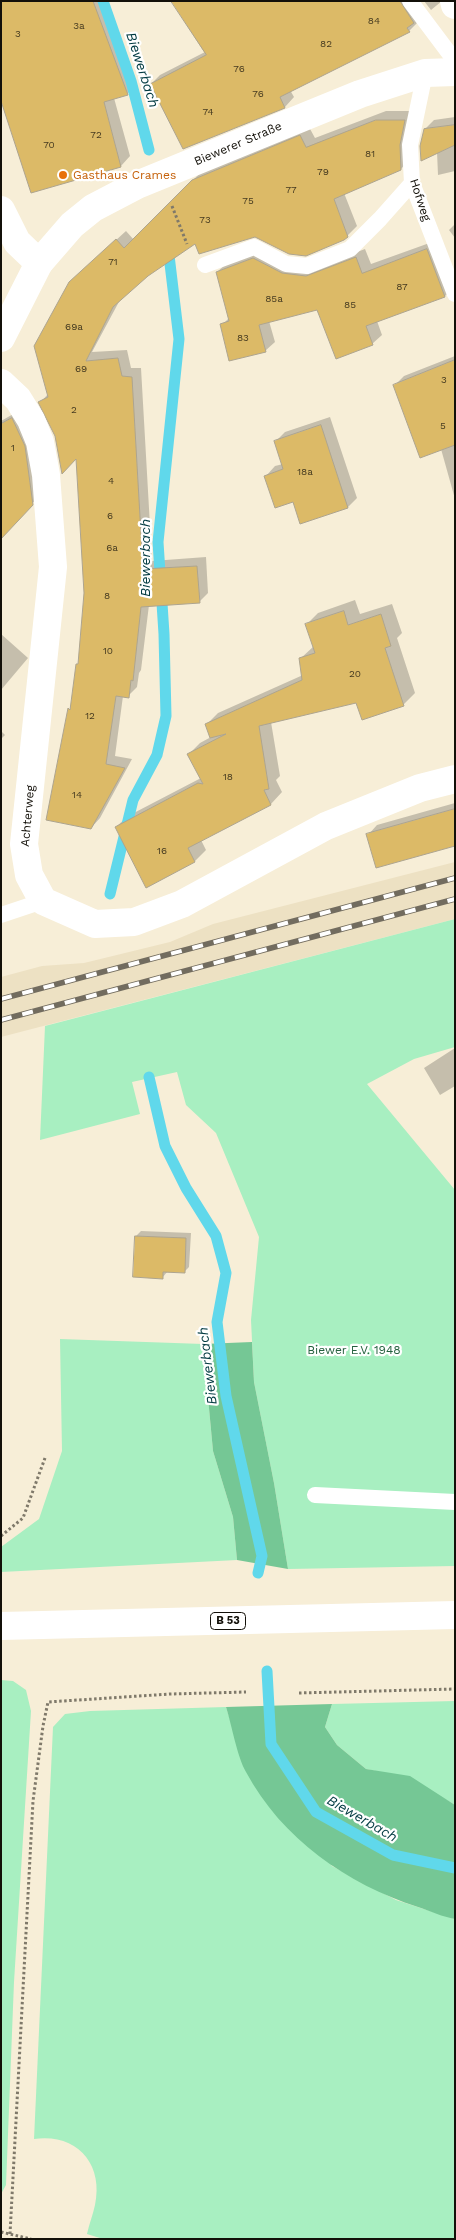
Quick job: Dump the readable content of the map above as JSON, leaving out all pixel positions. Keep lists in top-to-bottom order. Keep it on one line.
{"streets":{"street":["Biewerer Straße","Achterweg","B 53"],"lane":["Hofweg"]},"crossings":[["Biewerer Straße","Hofweg"]],"water":["Biewerbach"],"parks":["Biewer E.V. 1948"],"places":["Gasthaus Crames"],"house_numbers":["84","3a","3","82","76","76","74","72","70","81","79","77","75","73","71","87","85a","85","69a","83","69","3","2","5","1","18a","4","6","6a","8","10","20","12","18","14","16"]}
